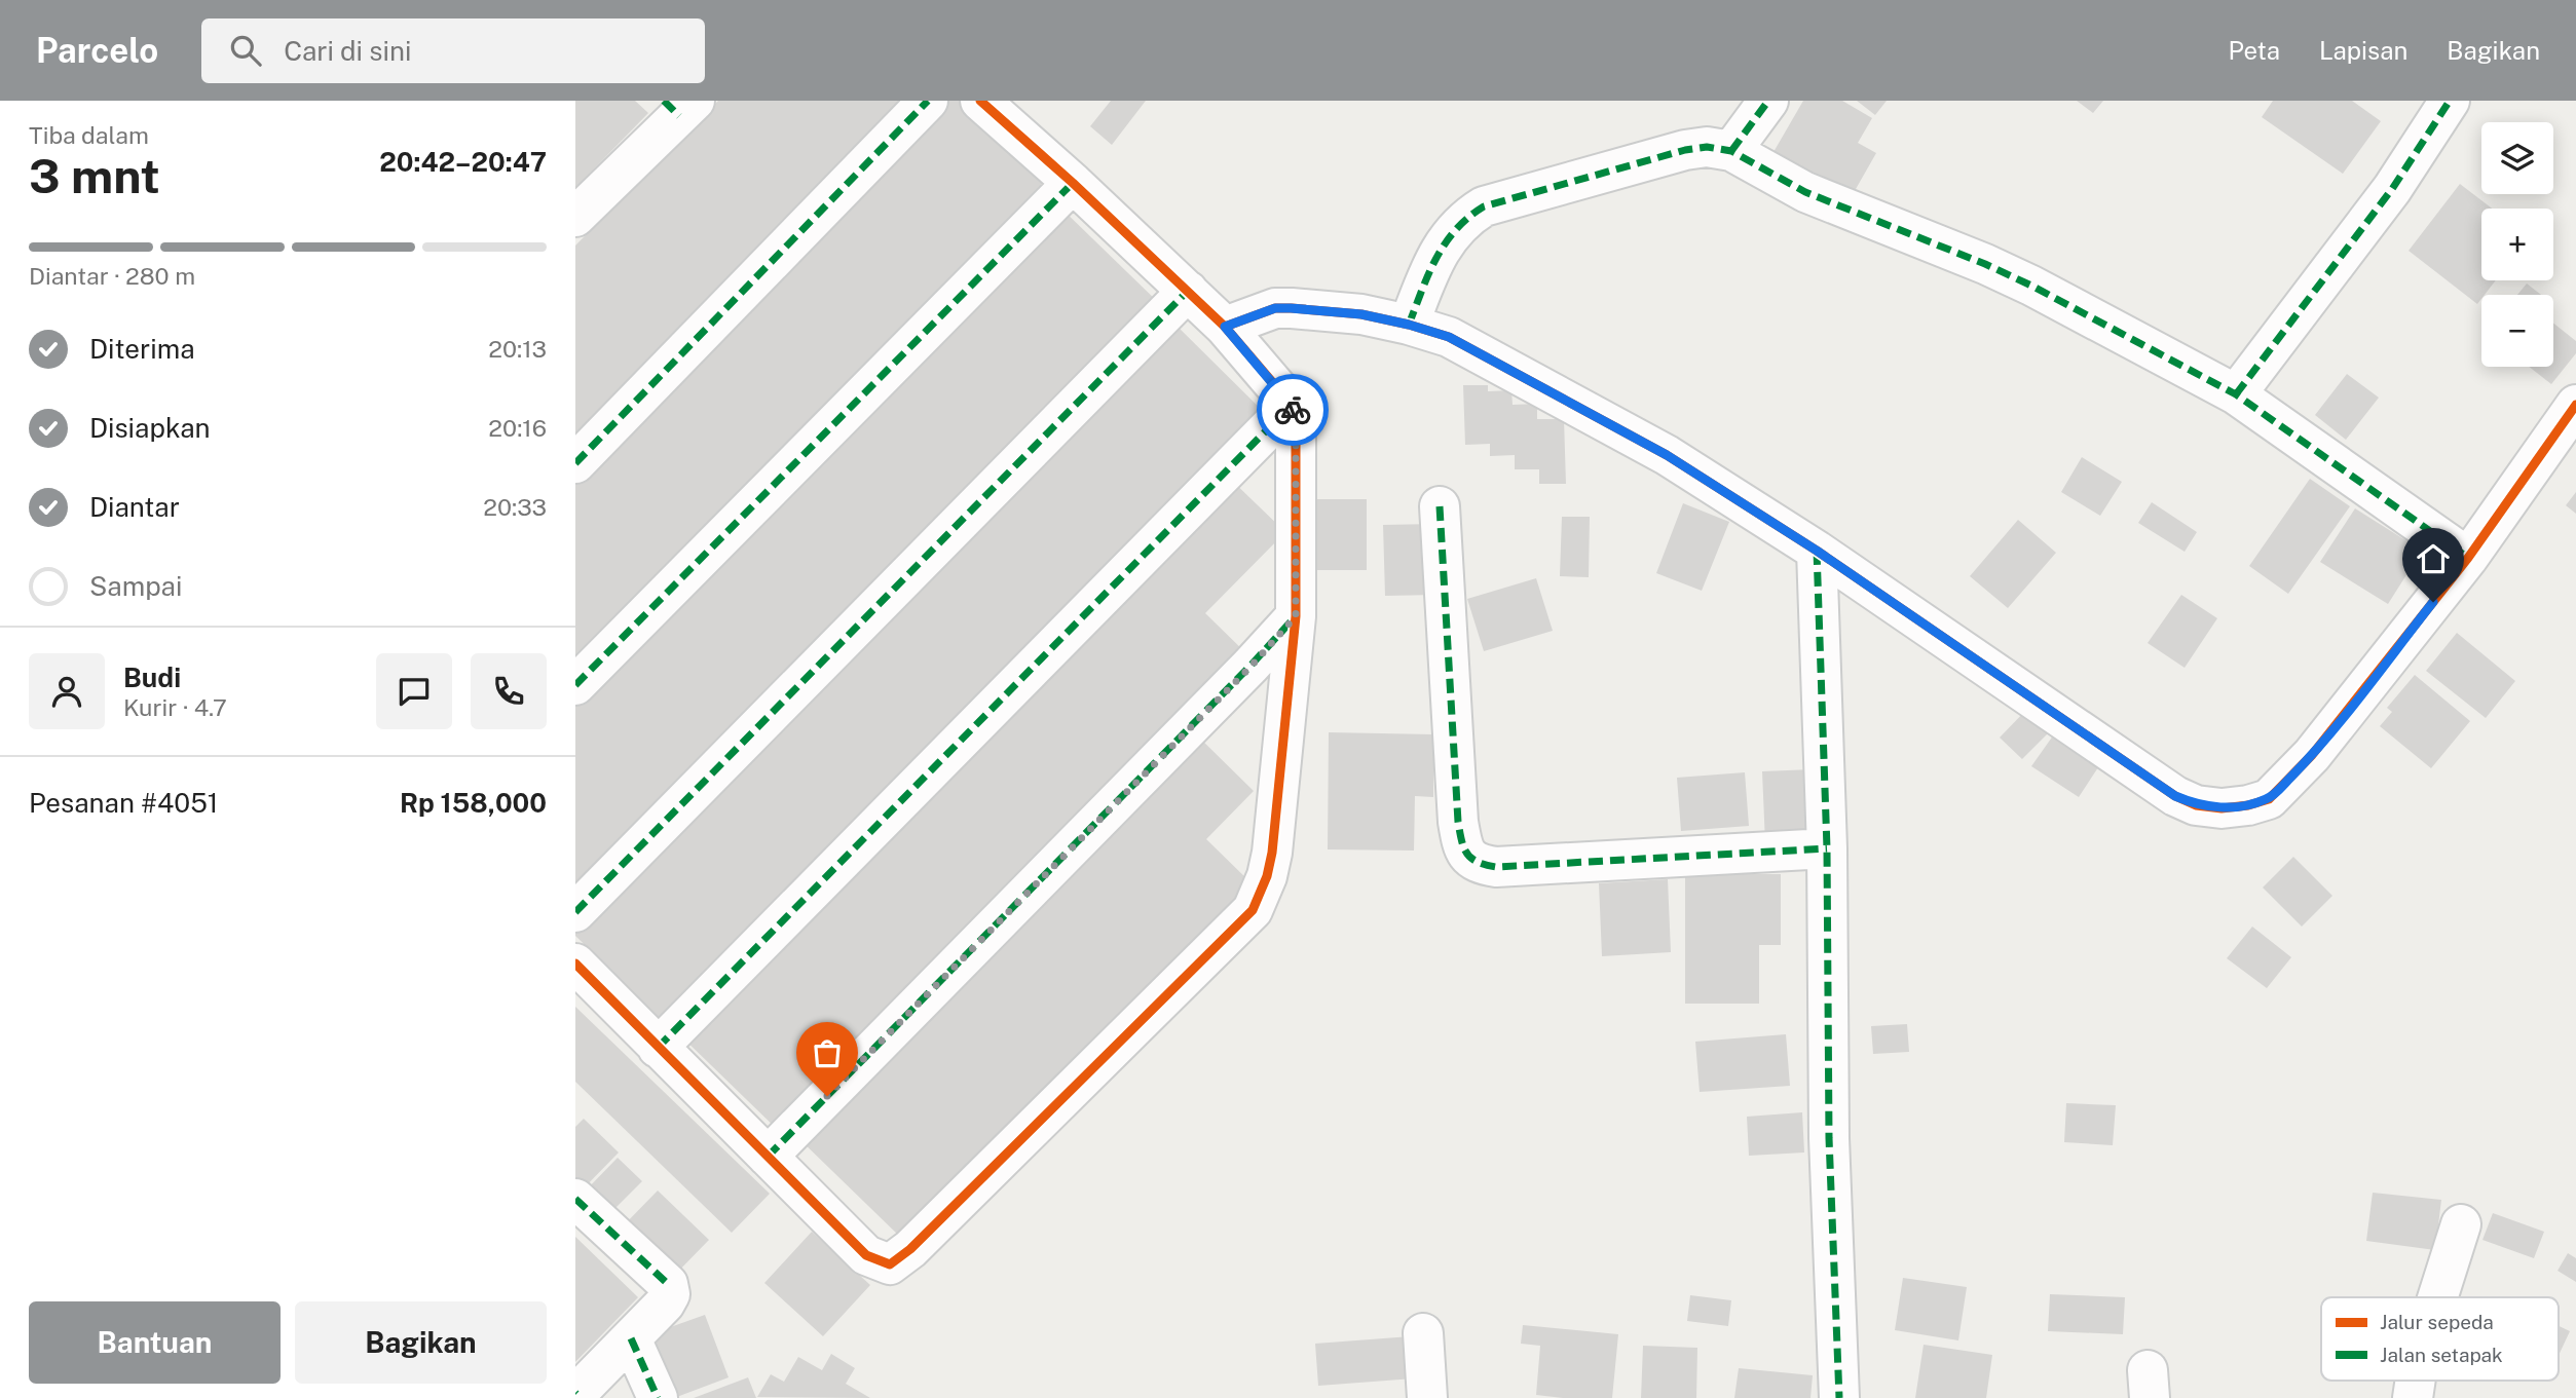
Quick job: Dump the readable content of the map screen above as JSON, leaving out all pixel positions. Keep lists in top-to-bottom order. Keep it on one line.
{"legend":["Jalur sepeda","Jalan setapak"],"page":{"header":"Parcelo","search":"Cari di sini","nav":["Peta","Lapisan","Bagikan"],"heading":["3 mnt","Tiba dalam","20:42–20:47"],"panel":["Budi","Kurir · 4.7","Pesanan #4051","Rp 158,000"],"map_buttons":["+","−"],"bar":"Diantar · 280 m","list":[["Diterima","20:13"],["Disiapkan","20:16"],["Diantar","20:33"],"Sampai"],"buttons":["Bantuan","Bagikan"]}}
